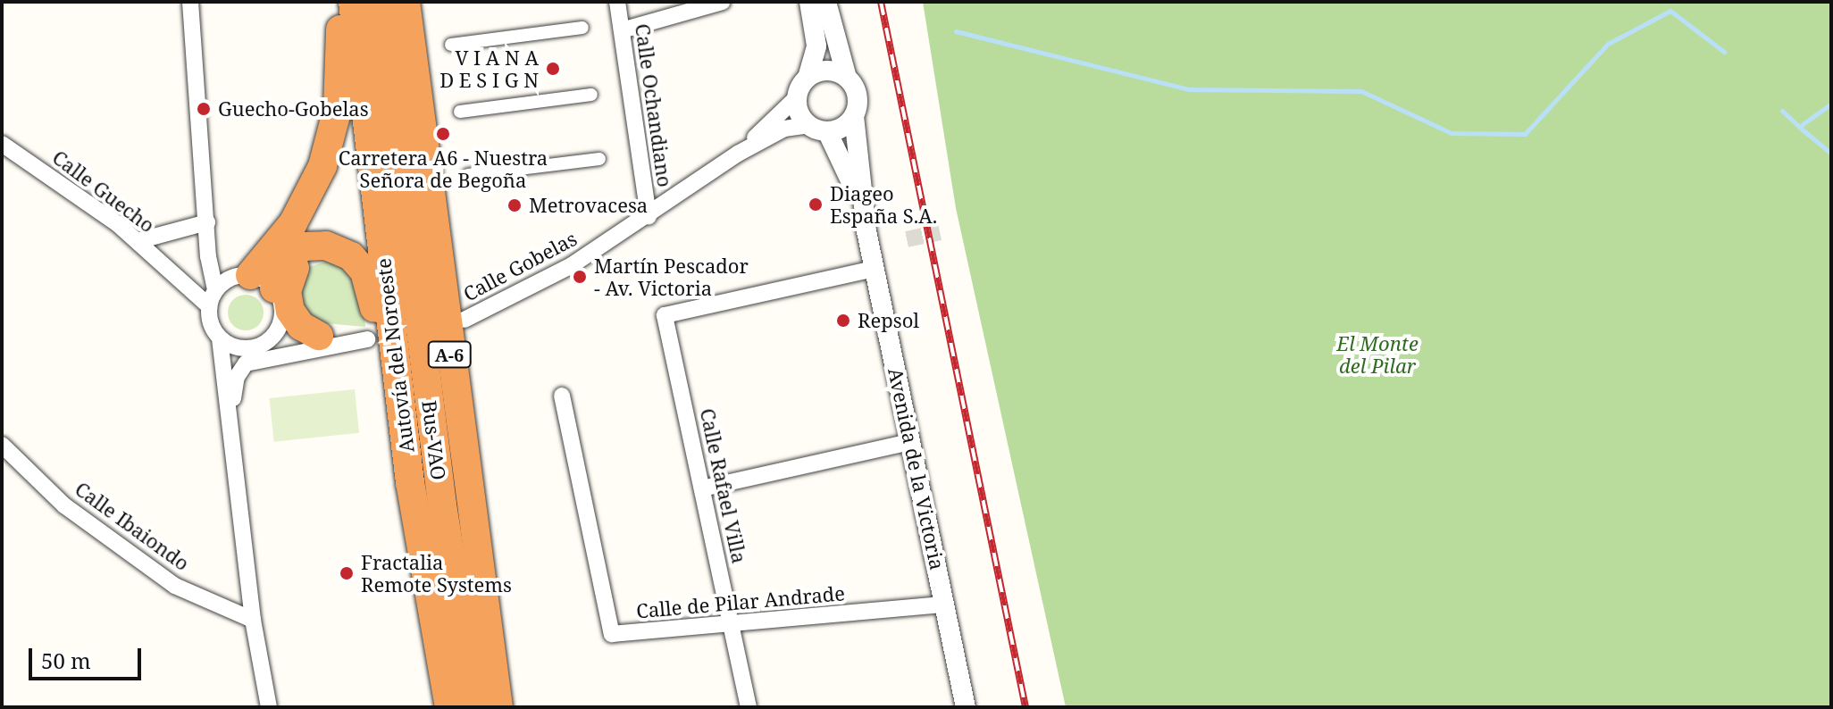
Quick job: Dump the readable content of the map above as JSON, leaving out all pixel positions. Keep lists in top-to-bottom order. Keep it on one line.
{"streets":{"highway":["A-6","Autovía del Noroeste","Bus-VAO"],"street":["Calle Ochandiano","Calle Guecho","Calle Gobelas","Avenida de la Victoria","Calle Rafael Villa","Calle Ibaiondo","Calle de Pilar Andrade"]},"crossings":[["Calle Ochandiano","Calle Gobelas"],["Calle Gobelas","Avenida de la Victoria"],["Avenida de la Victoria","Calle Rafael Villa"],["Avenida de la Victoria","Calle de Pilar Andrade"],["Calle Rafael Villa","Calle de Pilar Andrade"]],"parks":["El Monte del Pilar"],"places":["V I A N A D E S I G N","Guecho-Gobelas","Carretera A6 - Nuestra Señora de Begoña","Diageo España S.A.","Metrovacesa","Martín Pescador - Av. Victoria","Repsol","Fractalia Remote Systems"],"scale_bar":"50 m"}
